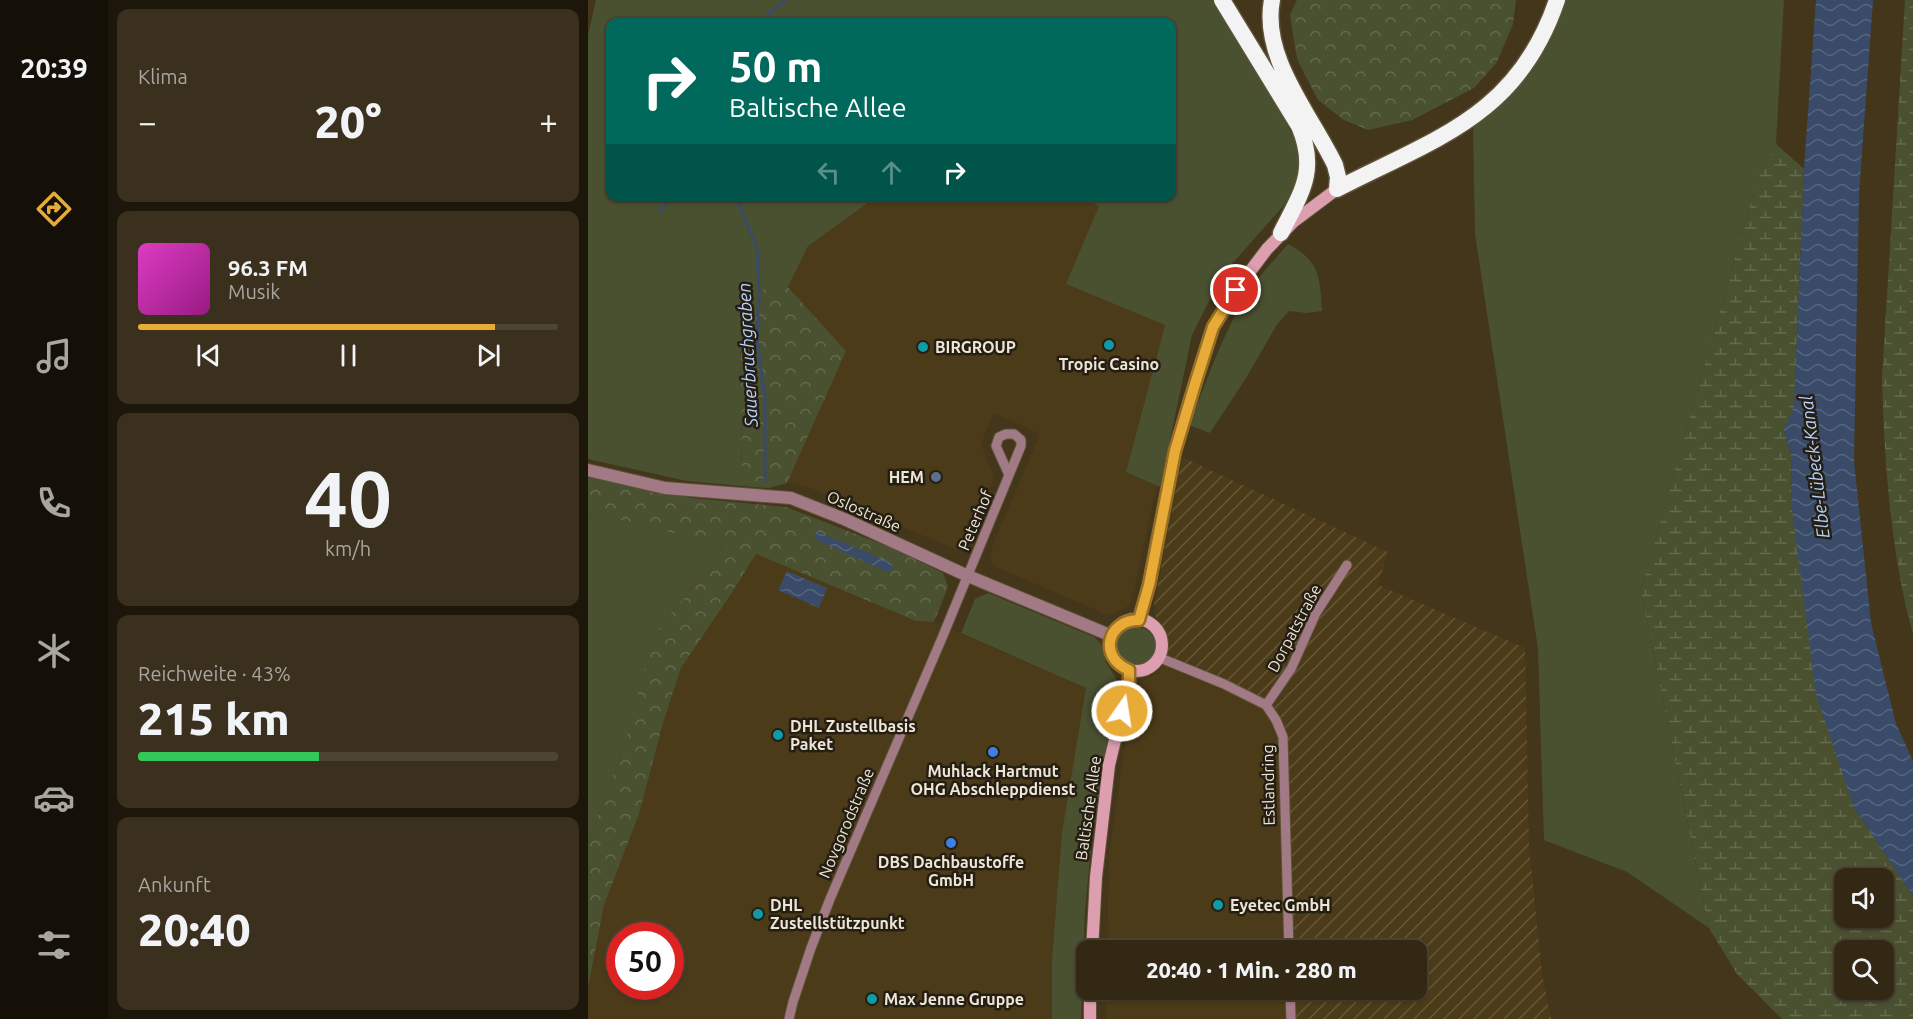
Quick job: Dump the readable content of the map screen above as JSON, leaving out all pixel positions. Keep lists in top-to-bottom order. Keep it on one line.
{"streets":{"main road":["Baltische Allee"],"street":["Oslostraße","Peterhof","Dorpatstraße","Estlandring","Novgorodstraße"]},"crossings":[["Oslostraße","Peterhof"],["Oslostraße","Baltische Allee"],["Oslostraße","Novgorodstraße"],["Peterhof","Novgorodstraße"],["Dorpatstraße","Estlandring"]],"water":["Sauerbruchgraben","Elbe-Lübeck-Kanal"],"places":["Tropic Casino","BIRGROUP","HEM","DHL Zustellbasis Paket","Muhlack Hartmut OHG Abschleppdienst","DBS Dachbaustoffe GmbH","Eyetec GmbH","DHL Zustellstützpunkt","Max Jenne Gruppe"],"page":{"tabs":"20:39","tile":["Klima",["40","km/h"],["Reichweite · 43%","215 km"],["Ankunft","20:40"]],"turn":["50 m","Baltische Allee"],"heat":["−","20°","+"],"song":["96.3 FM","Musik"],"limit":"50","trip":"20:40 · 1 Min. · 280 m"}}
